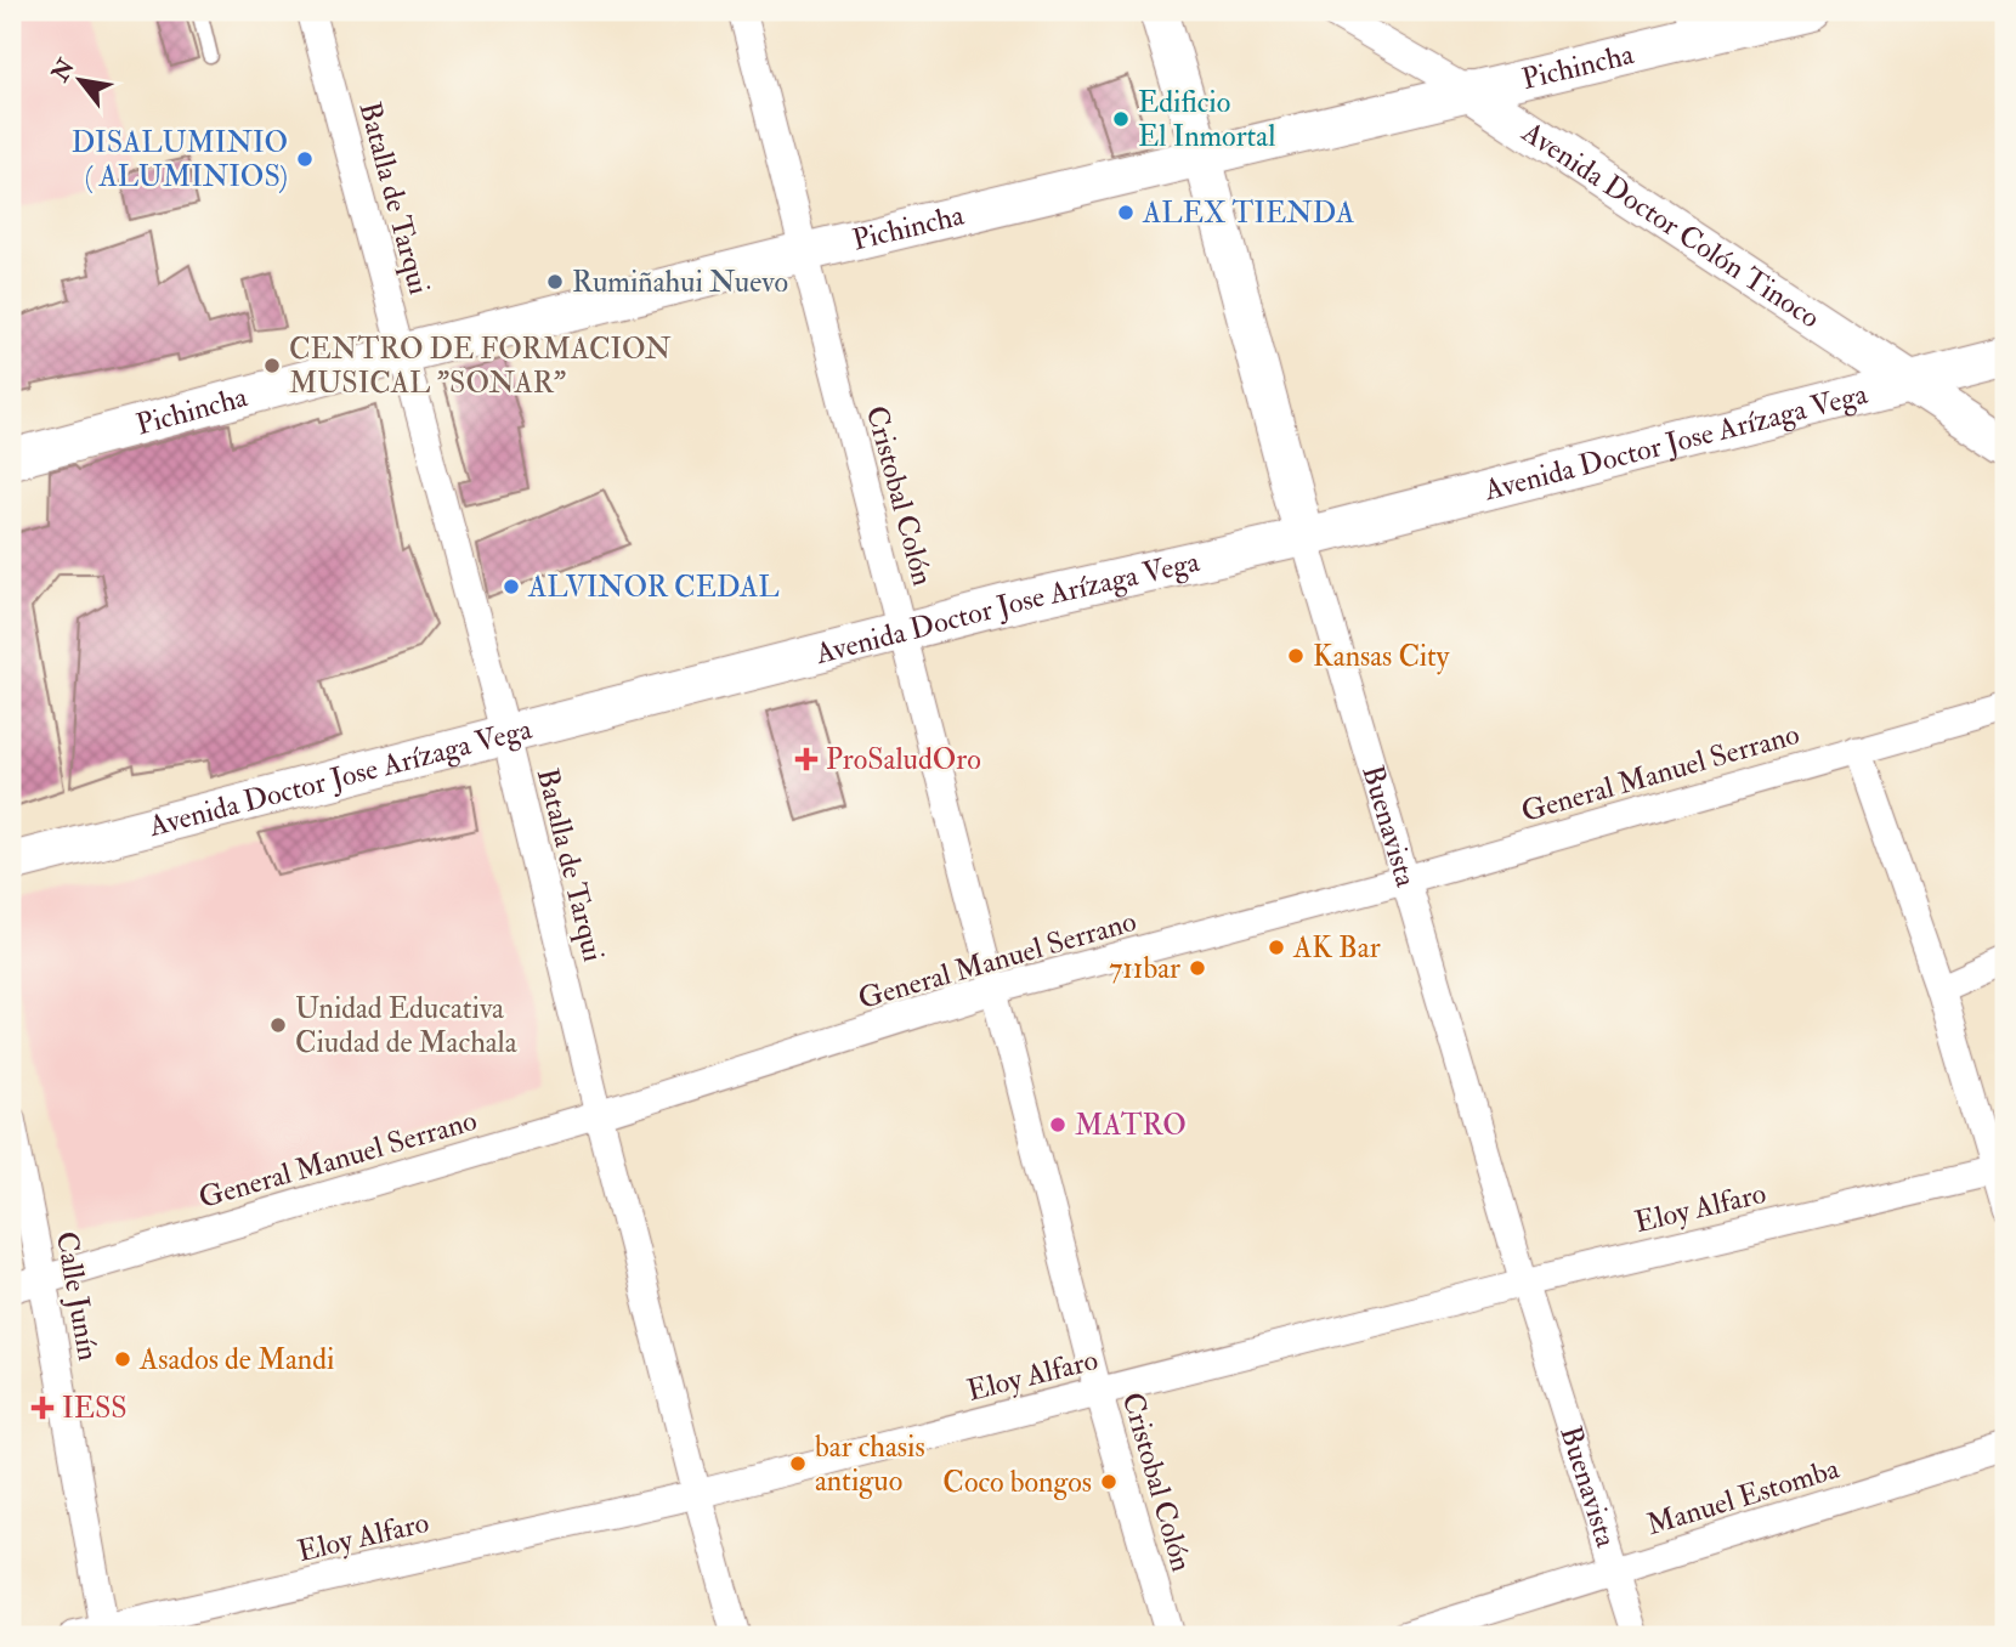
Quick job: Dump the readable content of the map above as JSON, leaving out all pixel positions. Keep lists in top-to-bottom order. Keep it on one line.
{"streets":{"main road":["Pichincha","Avenida Doctor Colón Tinoco","Avenida Doctor Jose Arízaga Vega","Buenavista"],"street":["Batalla de Tarqui","Cristobal Colón","General Manuel Serrano","Eloy Alfaro","Calle Junín","Manuel Estomba"]},"crossings":[["Pichincha","Batalla de Tarqui"],["Pichincha","Avenida Doctor Colón Tinoco"],["Pichincha","Cristobal Colón"],["Pichincha","Buenavista"],["Batalla de Tarqui","Avenida Doctor Jose Arízaga Vega"],["Batalla de Tarqui","General Manuel Serrano"],["Batalla de Tarqui","Eloy Alfaro"],["Avenida Doctor Colón Tinoco","Avenida Doctor Jose Arízaga Vega"],["Avenida Doctor Jose Arízaga Vega","Cristobal Colón"],["Avenida Doctor Jose Arízaga Vega","Buenavista"],["Cristobal Colón","General Manuel Serrano"],["Cristobal Colón","Eloy Alfaro"],["General Manuel Serrano","Buenavista"],["General Manuel Serrano","Calle Junín"],["Buenavista","Eloy Alfaro"],["Buenavista","Manuel Estomba"],["Eloy Alfaro","Calle Junín"]],"places":{"other":["Edificio El Inmortal","DISALUMINIO ( ALUMINIOS)","ALEX TIENDA","Rumiñahui Nuevo","CENTRO DE FORMACION MUSICAL \"SONAR\"","ALVINOR CEDAL","Kansas City","AK Bar","711bar","Unidad Educativa Ciudad de Machala","MATRO","Asados de Mandi","bar chasis antiguo","Coco bongos"],"health":["ProSaludOro","IESS"]},"north":"top left"}
